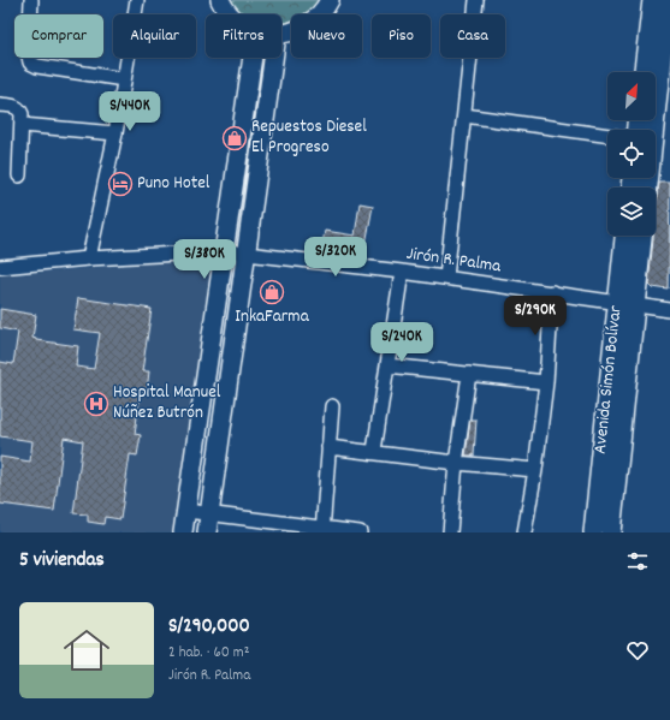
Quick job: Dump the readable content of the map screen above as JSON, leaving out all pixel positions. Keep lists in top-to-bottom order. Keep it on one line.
{"streets":{"main road":["Avenida Simón Bolívar"],"street":["Jirón R. Palma"]},"crossings":[["Jirón R. Palma","Avenida Simón Bolívar"]],"places":{"shop":["Repuestos Diesel El Progreso","InkaFarma"],"hotel":["Puno Hotel"],"hospital":["Hospital Manuel Núñez Butrón"]},"north":"top right","page":{"chip":["Comprar","Alquilar","Filtros","Nuevo","Piso","Casa"],"price":["S/440K","S/320K","S/380K","S/290K","S/240K"],"heading":"5 viviendas","list":[{"name":"S/290,000","note":"2 hab. · 60 m² · Jirón R. Palma"}]}}
